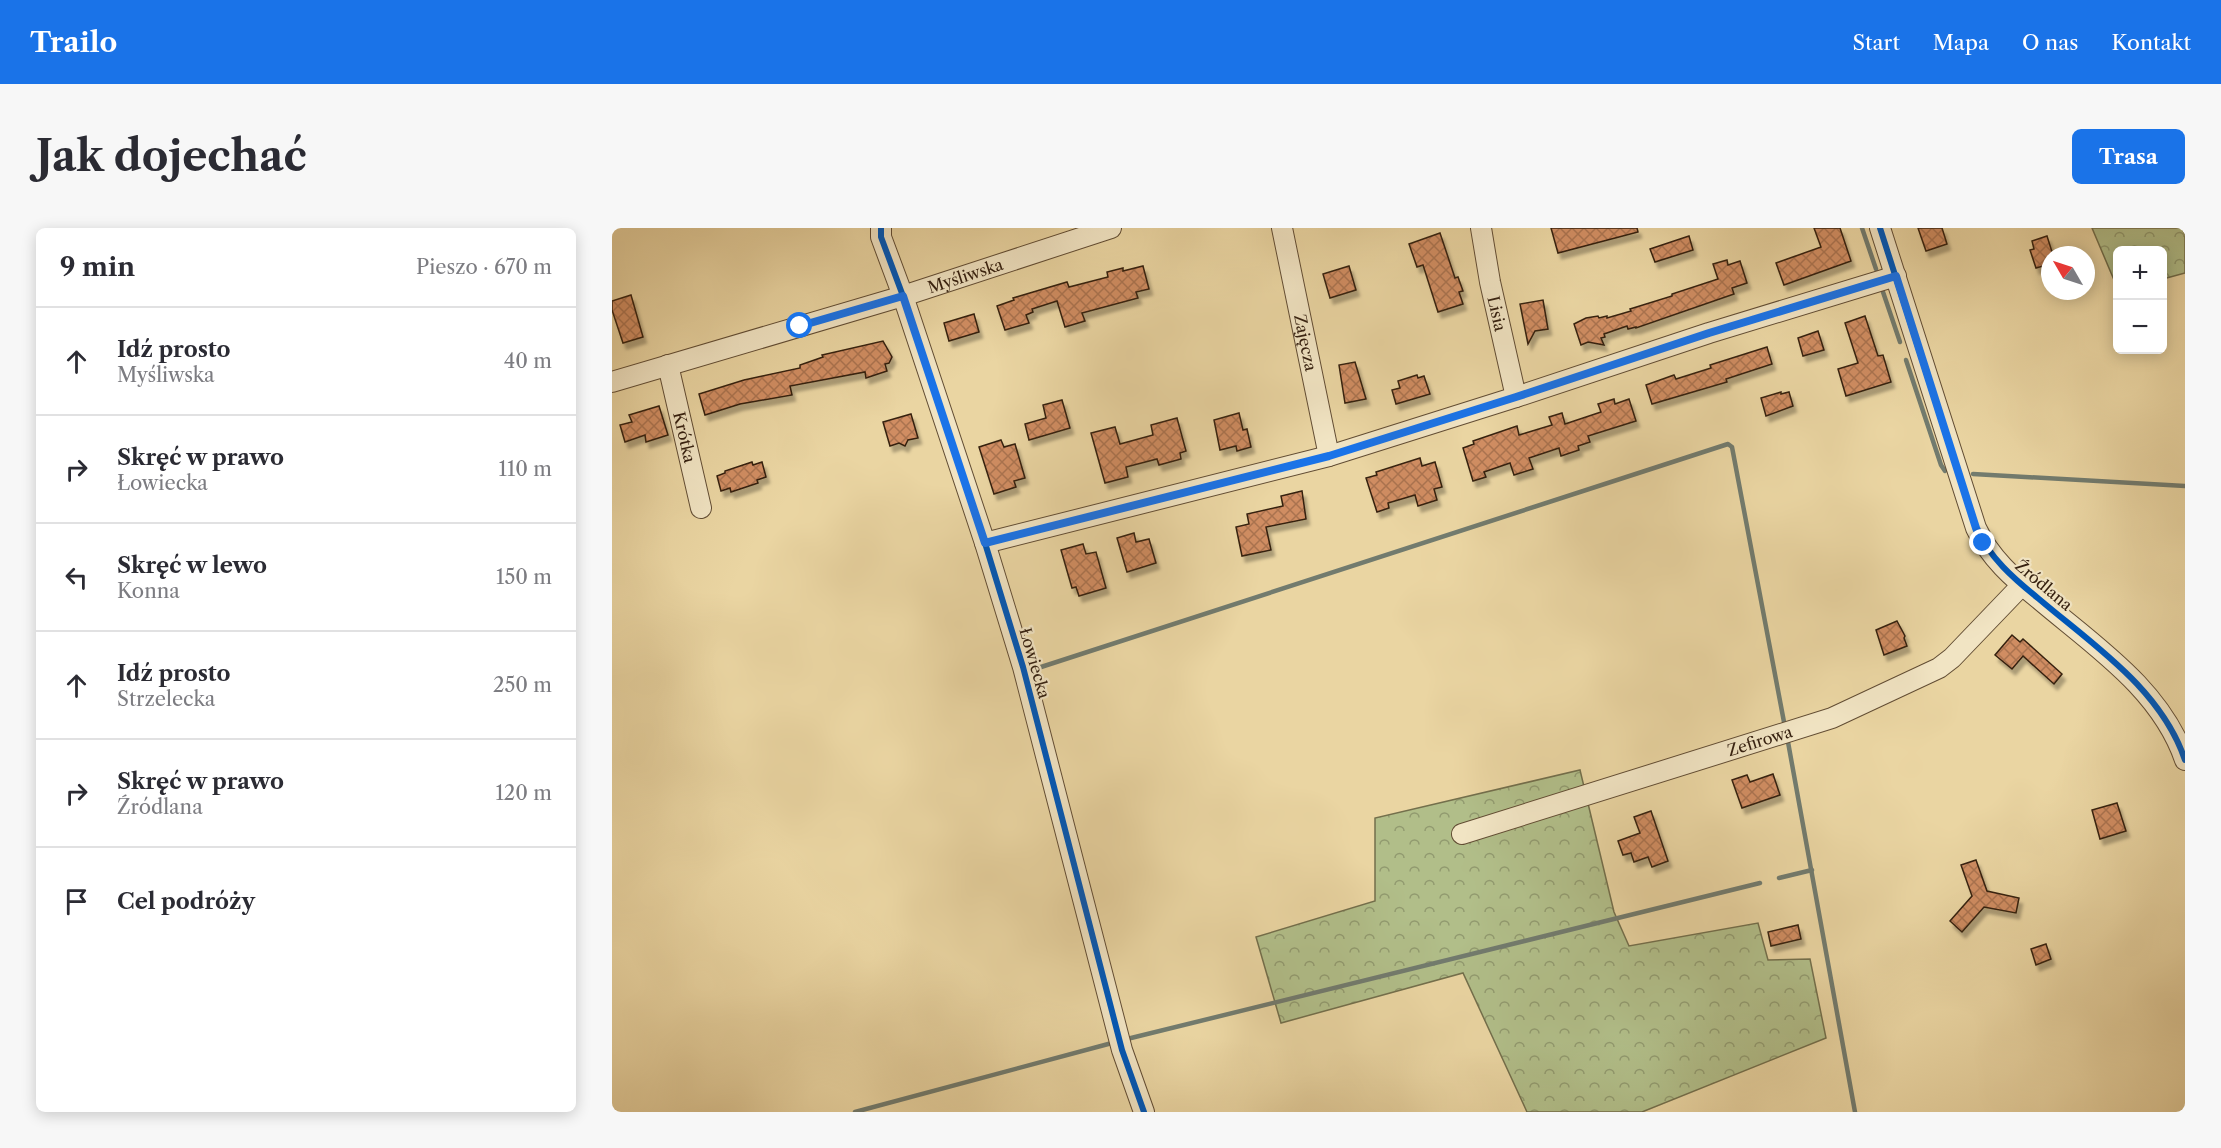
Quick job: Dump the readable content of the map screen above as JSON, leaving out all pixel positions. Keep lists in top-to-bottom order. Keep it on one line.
{"streets":{"street":["Myśliwska","Lisia","Zajęcza","Krótka","Źródlana","Łowiecka","Zefirowa"]},"crossings":[["Myśliwska","Krótka"],["Myśliwska","Łowiecka"],["Źródlana","Zefirowa"]],"north":"top left","page":{"header":"Trailo","nav":["Start","Mapa","O nas","Kontakt"],"buttons":"Trasa","title":"Jak dojechać","heading":["9 min","Pieszo · 670 m"],"map_buttons":["+","−"],"list":[["Idź prosto","Myśliwska","40 m"],["Skręć w prawo","Łowiecka","110 m"],["Skręć w lewo","Konna","150 m"],["Idź prosto","Strzelecka","250 m"],["Skręć w prawo","Źródlana","120 m"],"Cel podróży"]}}
